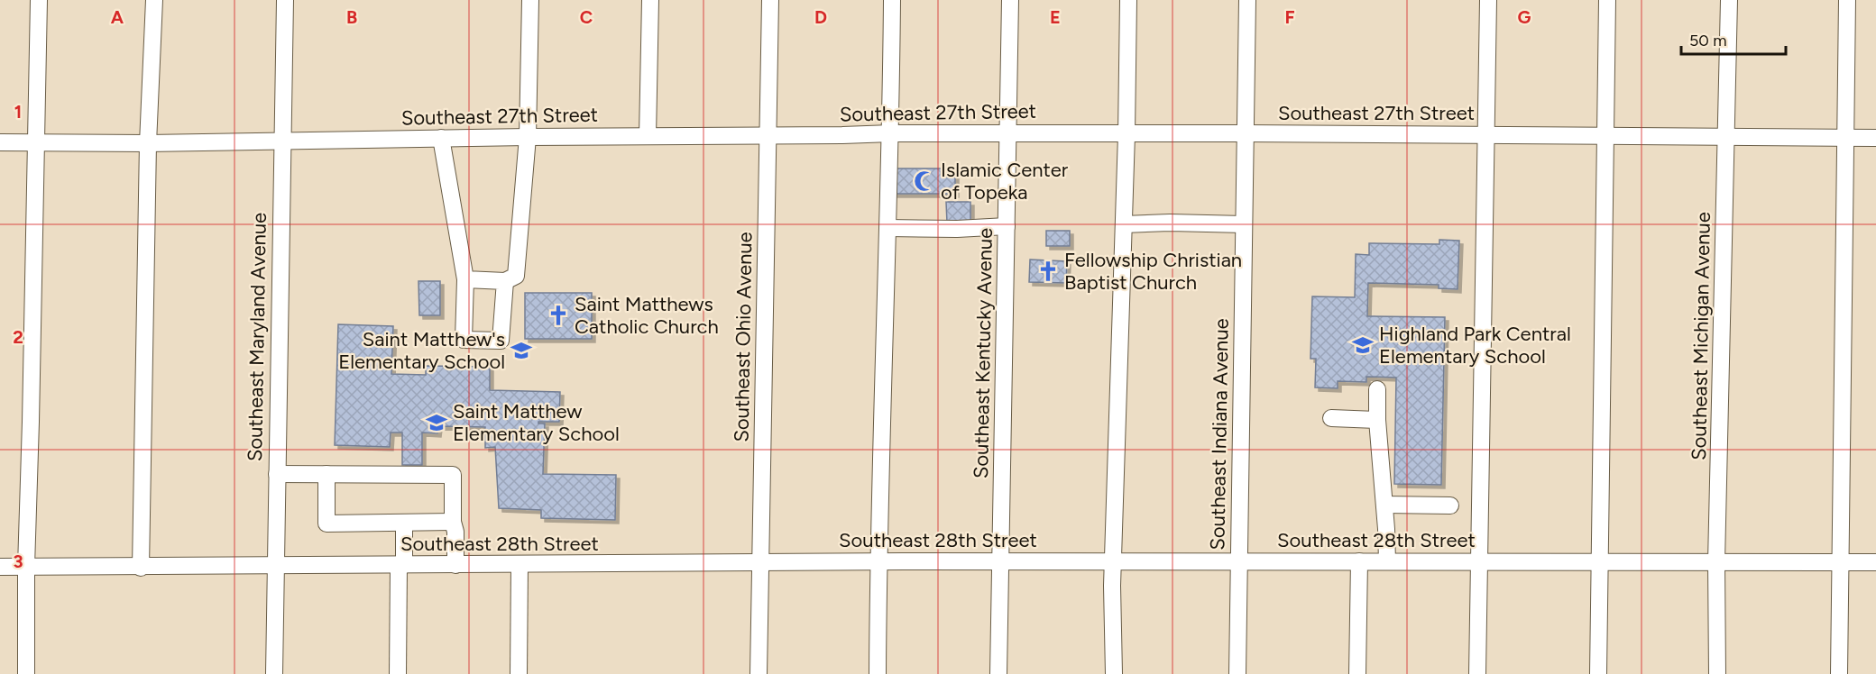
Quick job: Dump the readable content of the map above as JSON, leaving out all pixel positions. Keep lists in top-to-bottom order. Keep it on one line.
{"streets":{"street":["Southeast 27th Street","Southeast Michigan Avenue","Southeast Maryland Avenue","Southeast Ohio Avenue","Southeast Kentucky Avenue","Southeast Indiana Avenue","Southeast 28th Street"]},"crossings":[["Southeast 27th Street","Southeast Michigan Avenue"],["Southeast 27th Street","Southeast Maryland Avenue"],["Southeast 27th Street","Southeast Ohio Avenue"],["Southeast 27th Street","Southeast Kentucky Avenue"],["Southeast 27th Street","Southeast Indiana Avenue"],["Southeast Michigan Avenue","Southeast 28th Street"],["Southeast Maryland Avenue","Southeast 28th Street"],["Southeast Ohio Avenue","Southeast 28th Street"],["Southeast Kentucky Avenue","Southeast 28th Street"],["Southeast Indiana Avenue","Southeast 28th Street"]],"places":{"mosque":["Islamic Center of Topeka"],"church":["Fellowship Christian Baptist Church","Saint Matthews Catholic Church"],"school or university":["Highland Park Central Elementary School","Saint Matthew's Elementary School","Saint Matthew Elementary School"]},"scale_bar":"50 m","grid":{"columns":["A","B","C","D","E","F","G"],"rows":["1","2","3"]}}
